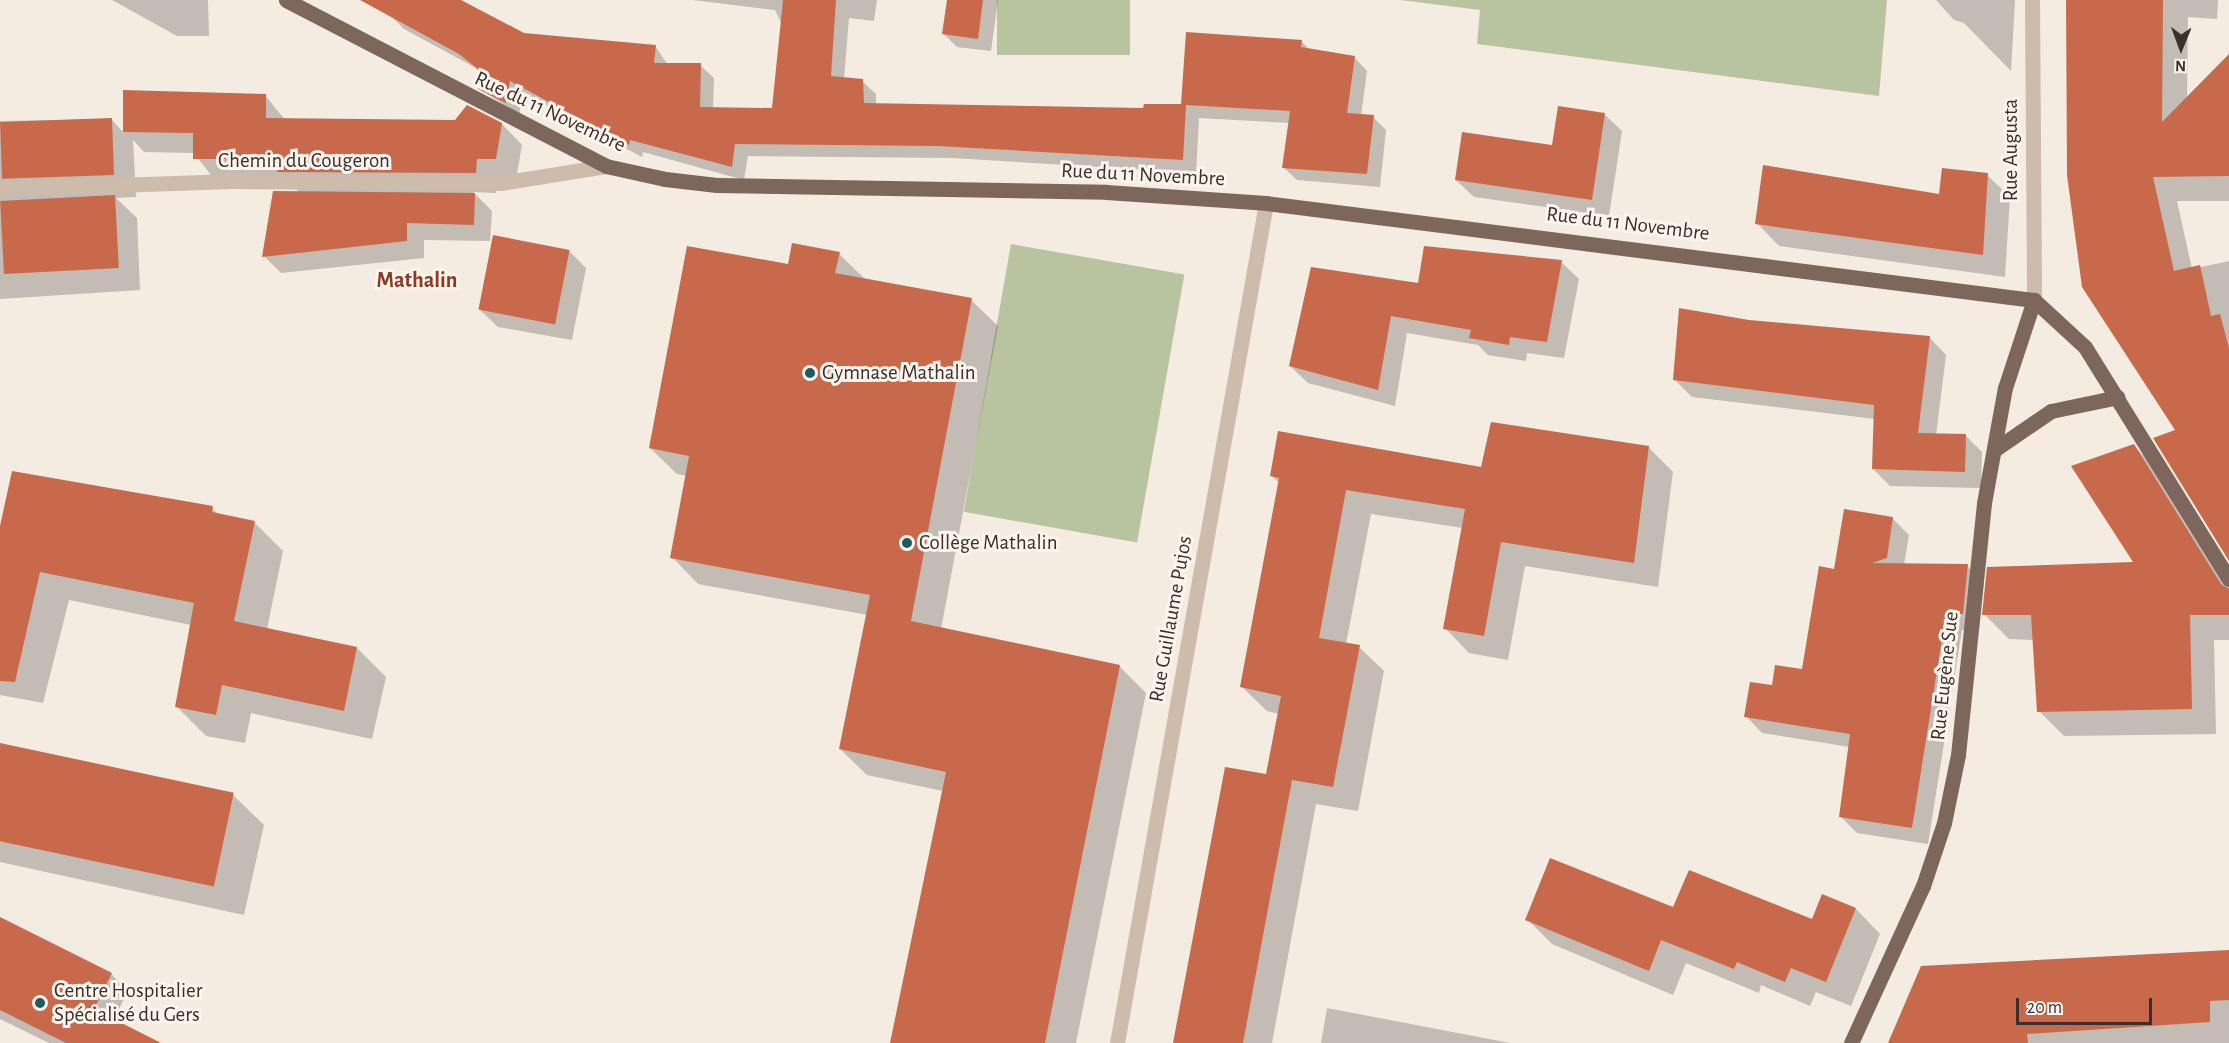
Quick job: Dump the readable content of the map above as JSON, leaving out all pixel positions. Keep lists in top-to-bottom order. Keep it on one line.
{"streets":{"main road":["Rue du 11 Novembre","Rue Eugène Sue"],"street":["Rue Augusta","Chemin du Cougeron","Rue Guillaume Pujos"]},"crossings":[["Rue du 11 Novembre","Rue Augusta"],["Rue du 11 Novembre","Chemin du Cougeron"],["Rue du 11 Novembre","Rue Guillaume Pujos"],["Rue du 11 Novembre","Rue Eugène Sue"],["Rue Augusta","Rue Eugène Sue"]],"districts":["Mathalin"],"places":["Gymnase Mathalin","Collège Mathalin","Centre Hospitalier Spécialisé du Gers"],"scale_bar":"20 m","north":"bottom"}
